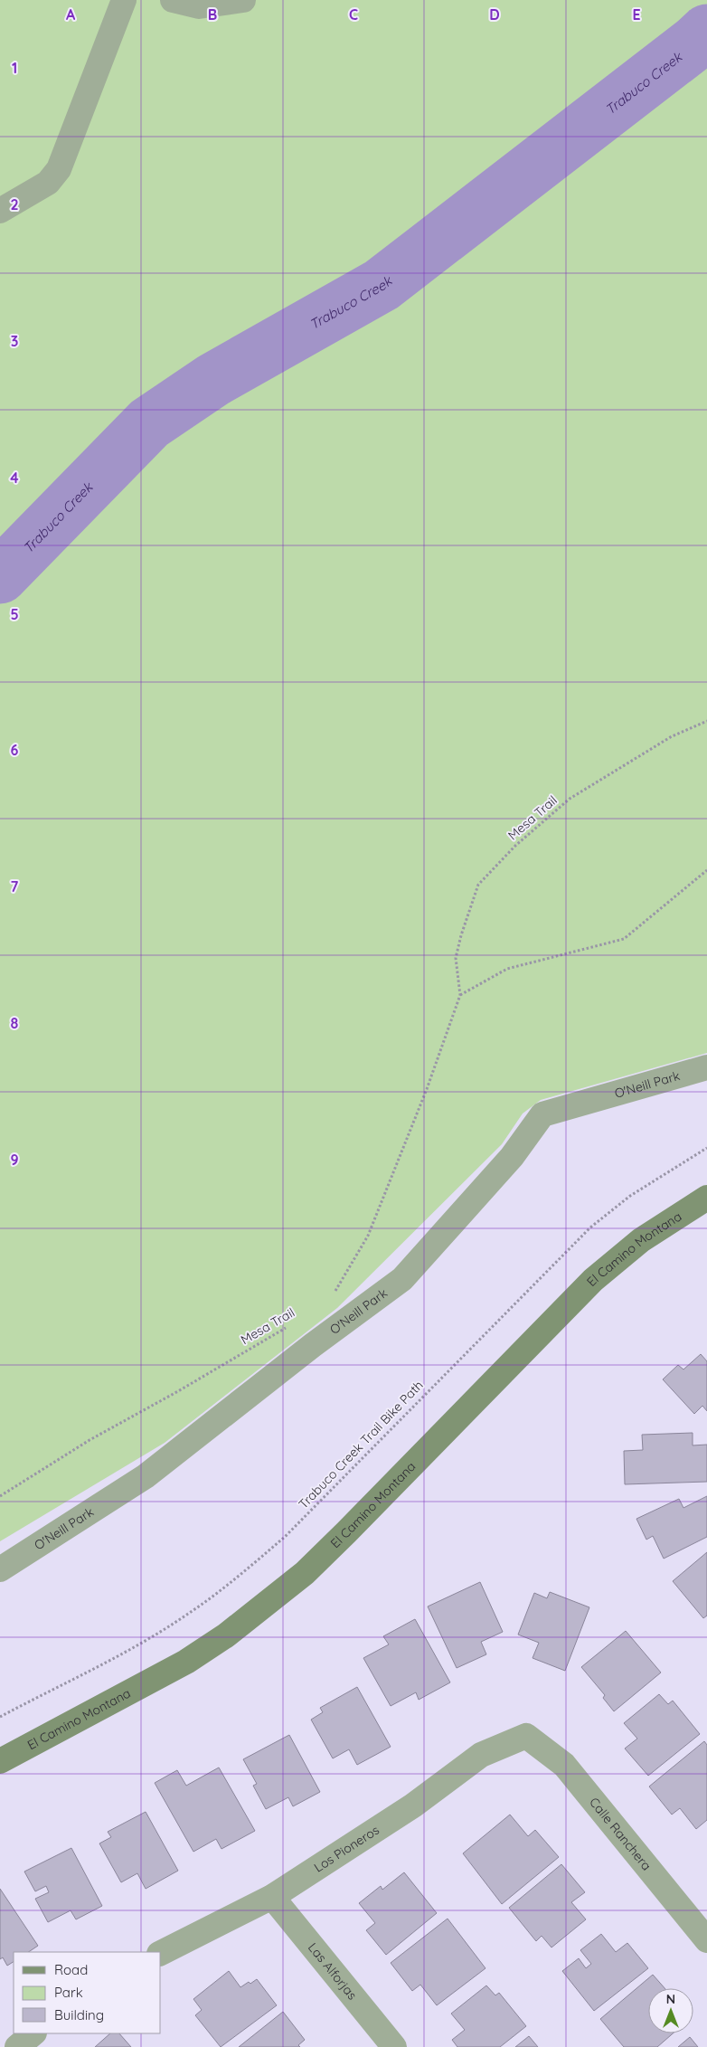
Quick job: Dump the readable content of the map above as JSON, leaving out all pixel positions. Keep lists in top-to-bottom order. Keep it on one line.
{"streets":{"street":["O'Neill Park","El Camino Montana","Calle Ranchera","Los Pioneros","Las Alforjas"],"path":["Mesa Trail","Trabuco Creek Trail Bike Path"]},"crossings":[["Calle Ranchera","Los Pioneros"],["Los Pioneros","Las Alforjas"]],"water":["Trabuco Creek"],"legend":["Road","Park","Building"],"north":"top","grid":{"columns":["A","B","C","D","E"],"rows":["1","2","3","4","5","6","7","8","9"]}}
